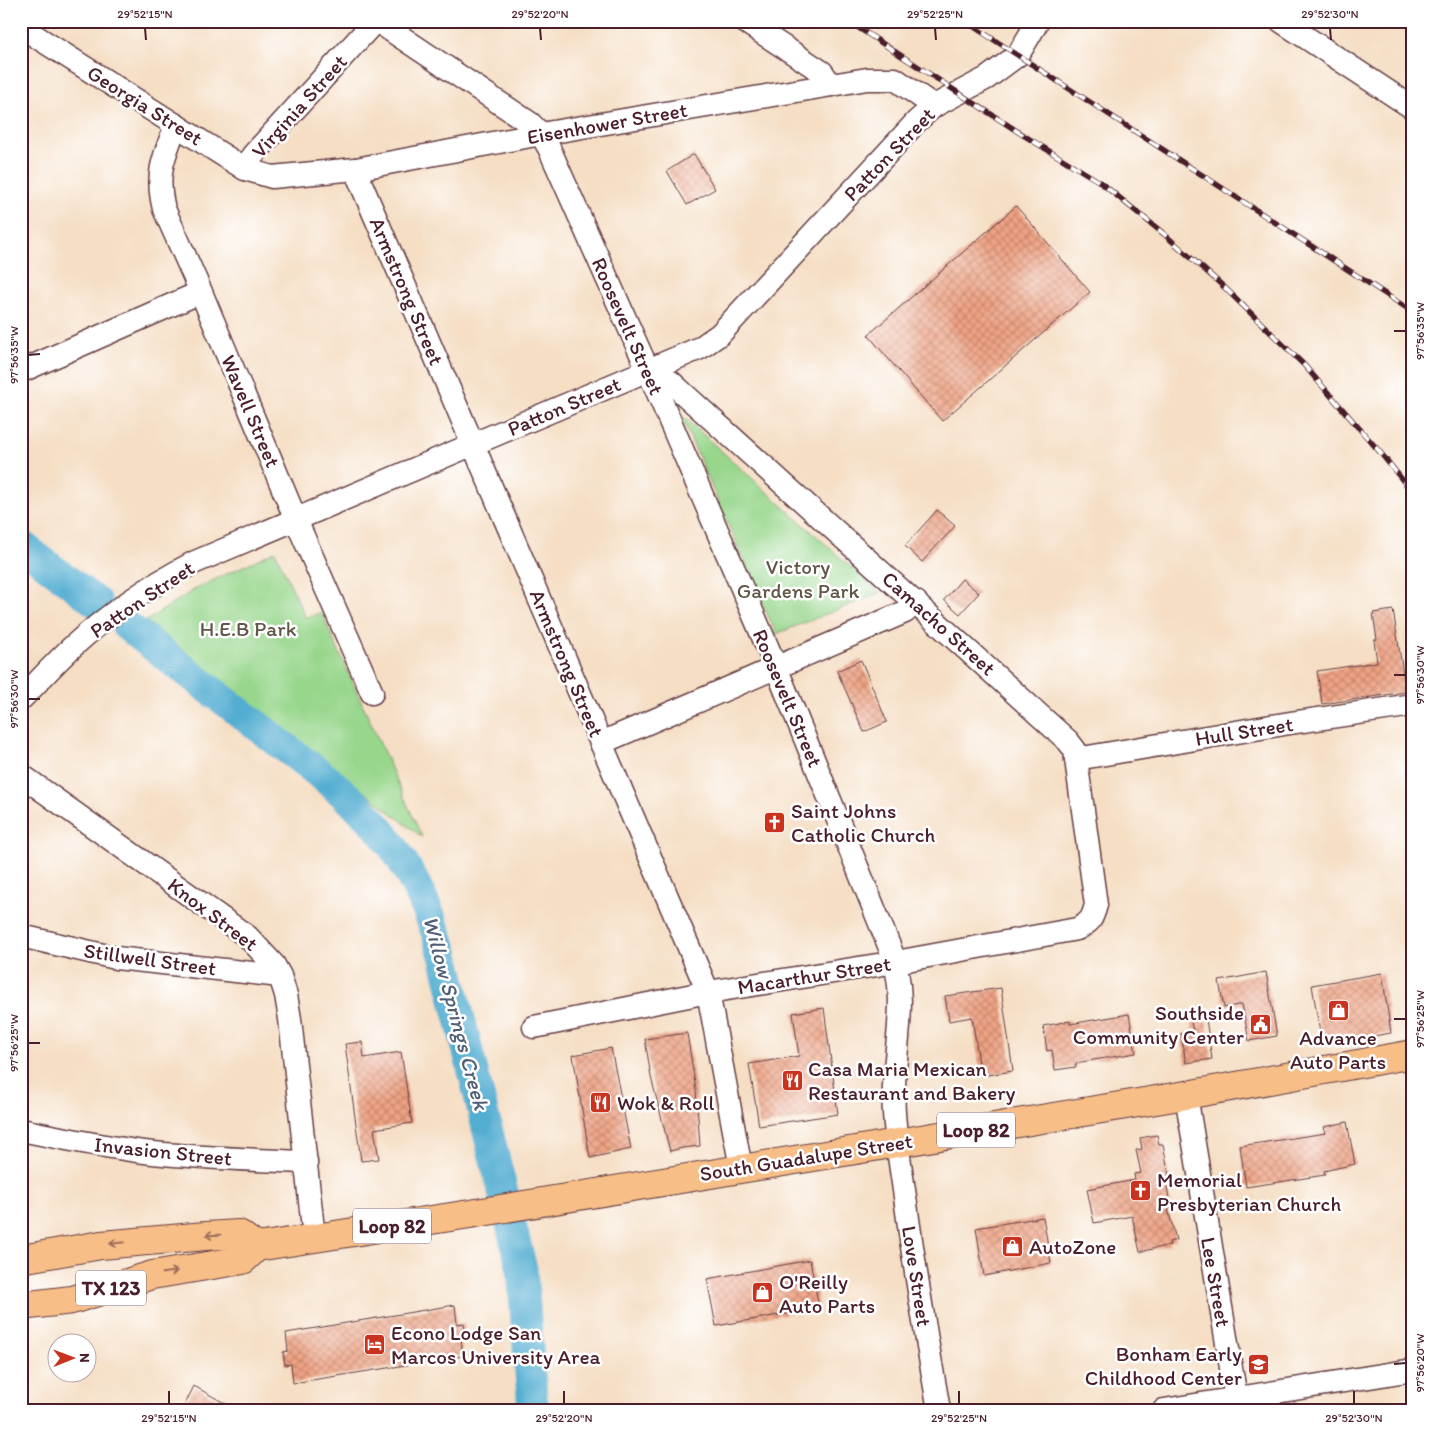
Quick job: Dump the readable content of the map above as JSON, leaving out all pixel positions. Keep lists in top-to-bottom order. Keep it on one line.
{"streets":{"main road":["Loop 82","South Guadalupe Street","TX 123"],"street":["Georgia Street","Virginia Street","Eisenhower Street","Patton Street","Armstrong Street","Roosevelt Street","Wavell Street","Camacho Street","Hull Street","Knox Street","Stillwell Street","Macarthur Street","Invasion Street","Love Street","Lee Street"]},"crossings":[["Georgia Street","Virginia Street"],["Georgia Street","Eisenhower Street"],["Georgia Street","Wavell Street"],["Eisenhower Street","Patton Street"],["Eisenhower Street","Armstrong Street"],["Eisenhower Street","Roosevelt Street"],["Patton Street","Armstrong Street"],["Patton Street","Roosevelt Street"],["Patton Street","Wavell Street"],["Patton Street","Camacho Street"],["Armstrong Street","Macarthur Street"],["Armstrong Street","South Guadalupe Street"],["Roosevelt Street","Camacho Street"],["Roosevelt Street","Macarthur Street"],["Roosevelt Street","South Guadalupe Street"],["Roosevelt Street","Love Street"],["Camacho Street","Hull Street"],["Camacho Street","Macarthur Street"],["Knox Street","Stillwell Street"],["Knox Street","Invasion Street"],["Knox Street","South Guadalupe Street"],["South Guadalupe Street","Love Street"],["South Guadalupe Street","Lee Street"]],"water":["Willow Springs Creek"],"parks":["Victory Gardens Park","H.E.B Park"],"places":{"church":["Saint Johns Catholic Church","Memorial Presbyterian Church"],"shop":["Advance Auto Parts","AutoZone","O'Reilly Auto Parts"],"public building":["Southside Community Center"],"restaurant":["Casa Maria Mexican Restaurant and Bakery","Wok & Roll"],"hotel":["Econo Lodge San Marcos University Area"],"school or university":["Bonham Early Childhood Center"]},"north":"right","coordinates":["29°52'15\"N","29°52'20\"N","29°52'25\"N","29°52'30\"N","97°56'35\"W","97°56'30\"W","97°56'25\"W","97°56'20\"W"]}
